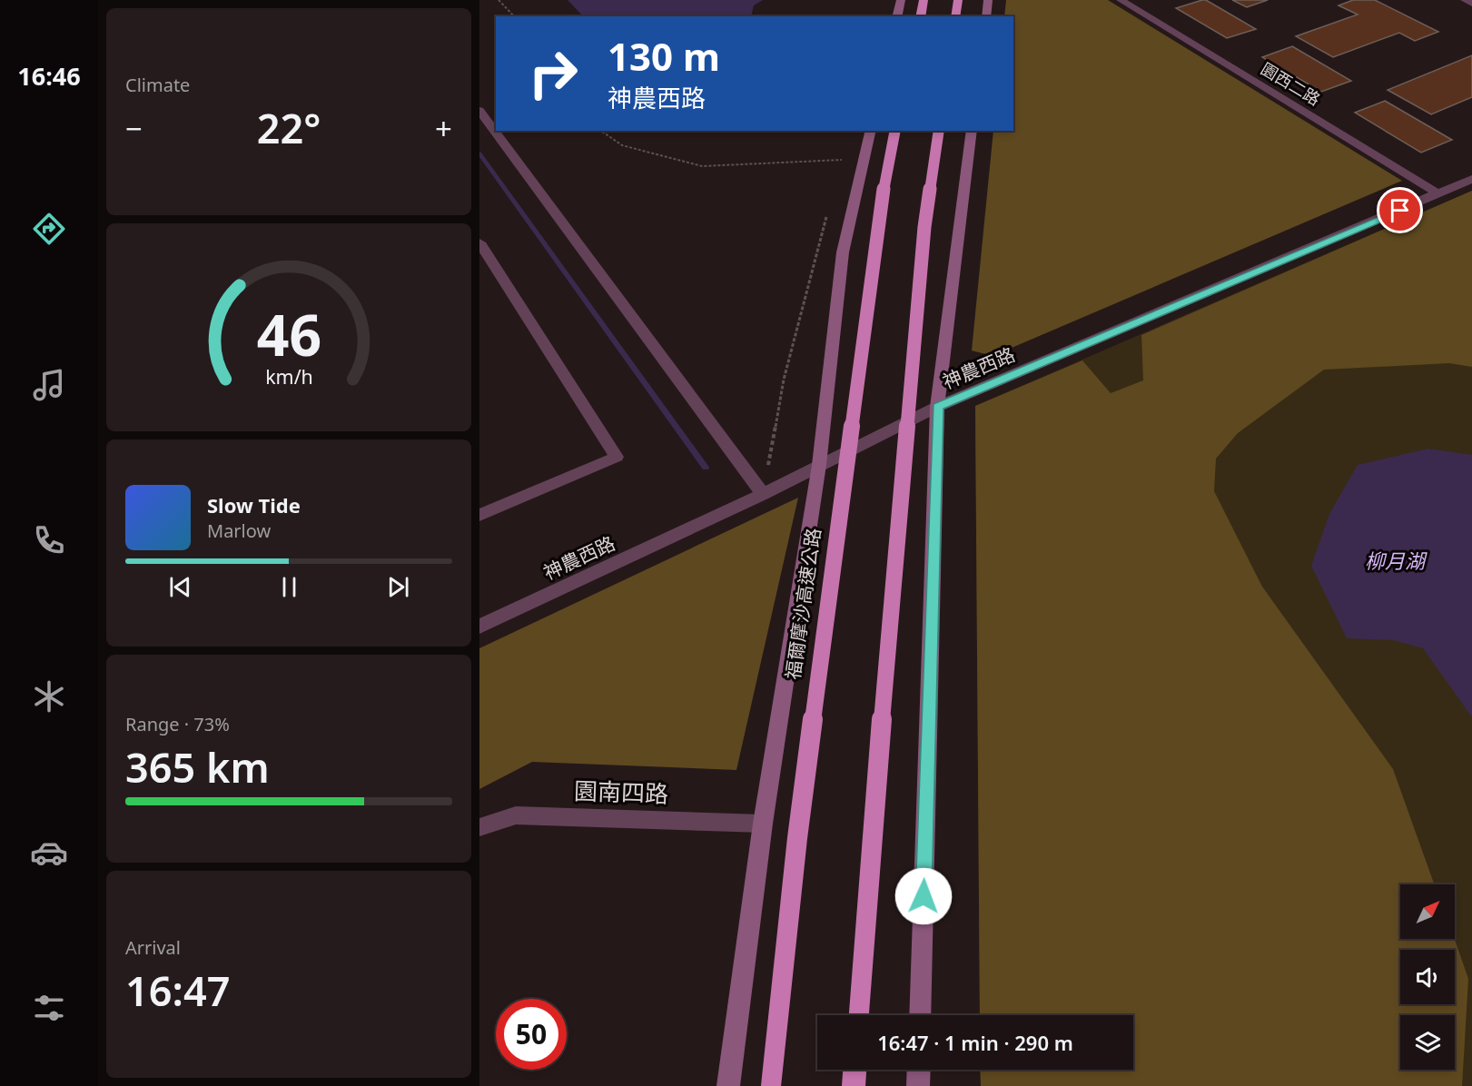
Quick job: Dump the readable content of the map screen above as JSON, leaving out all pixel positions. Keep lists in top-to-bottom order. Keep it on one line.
{"streets":{"highway":["福爾摩沙高速公路"],"street":["園西二路","神農西路","園南四路"]},"crossings":[["園西二路","神農西路"]],"water":["柳月湖"],"north":"top right","page":{"tabs":"16:46","tile":["Climate",["Range · 73%","365 km"],["Arrival","16:47"]],"turn":["130 m","神農西路"],"heat":["−","22°","+"],"song":["Slow Tide","Marlow"],"limit":"50","trip":"16:47 · 1 min · 290 m","gauge":["46","km/h"]}}
